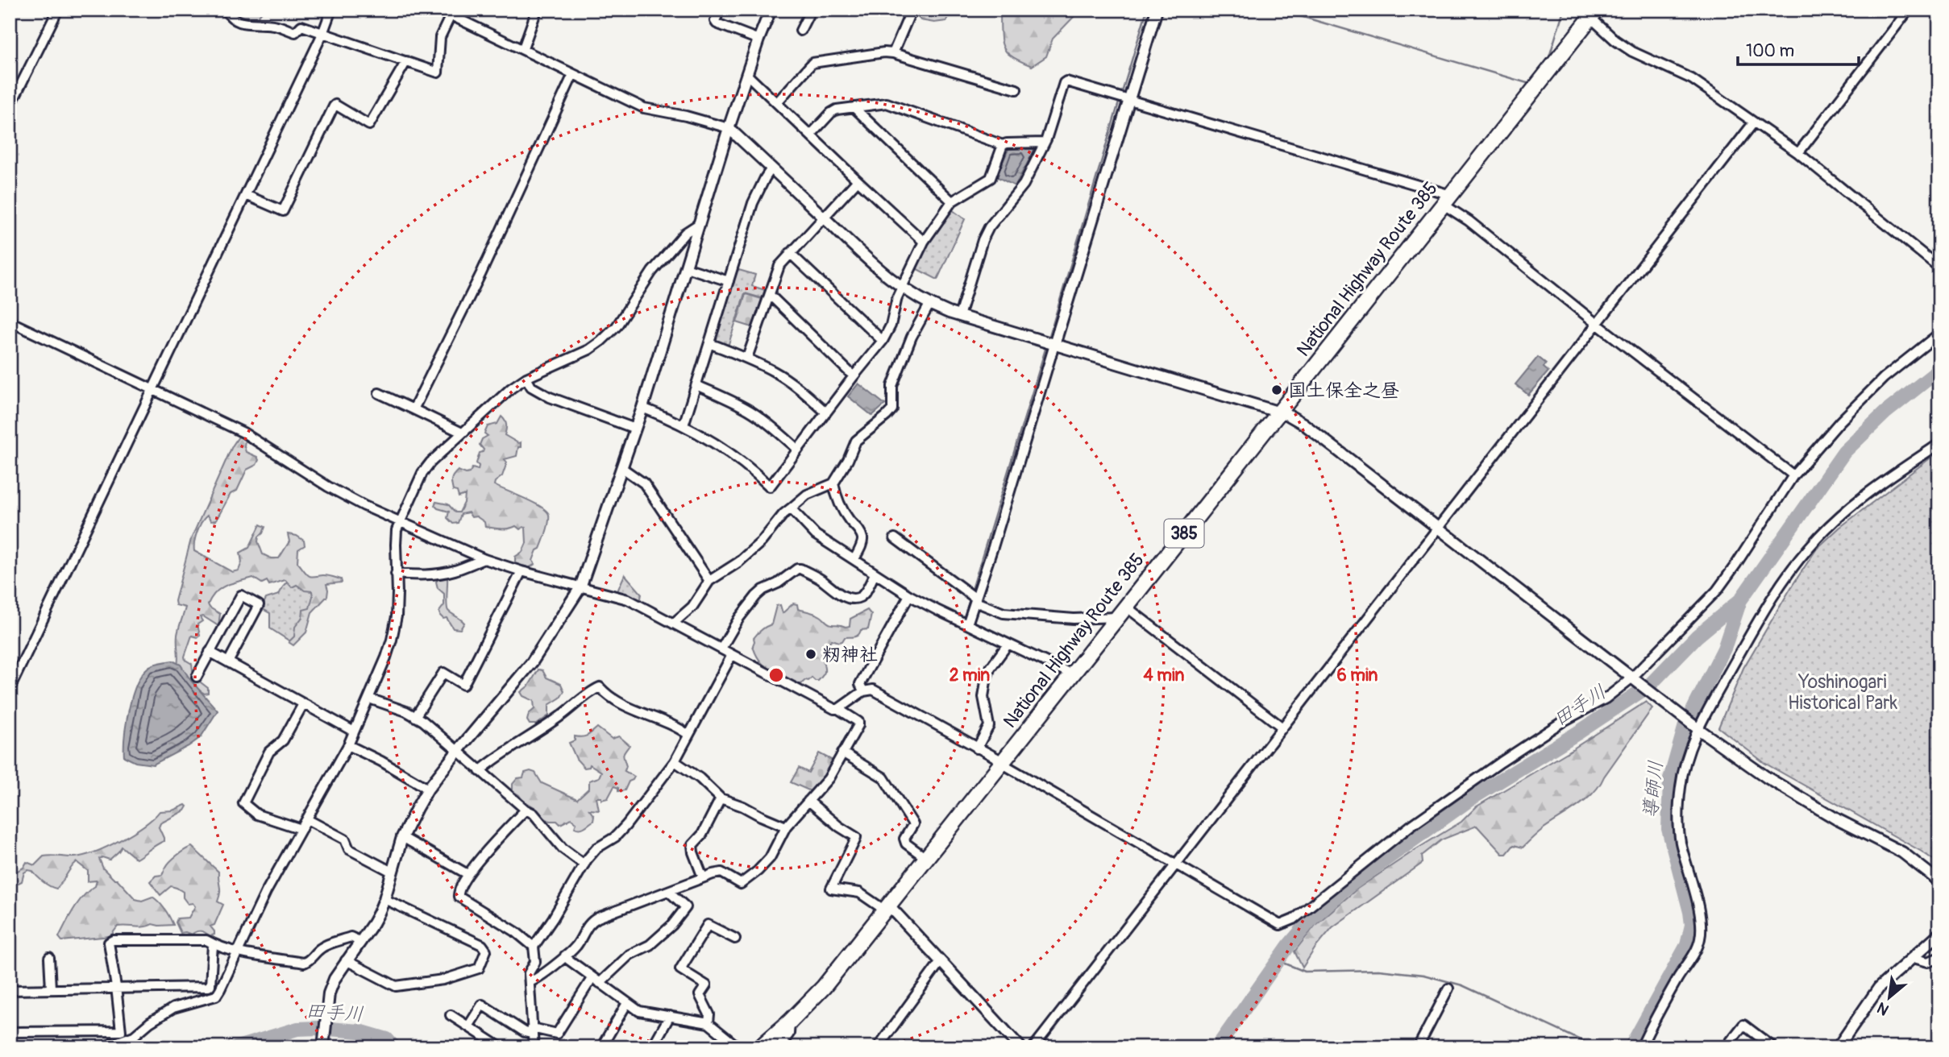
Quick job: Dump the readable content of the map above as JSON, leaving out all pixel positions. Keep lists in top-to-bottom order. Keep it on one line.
{"streets":{"highway":["National Highway Route 385","385"]},"water":["田手川","導師川"],"parks":["Yoshinogari Historical Park"],"places":["国土保全之昼","籾神社"],"scale_bar":"100 m","north":"bottom left","rings":["2 min","4 min","6 min"]}
